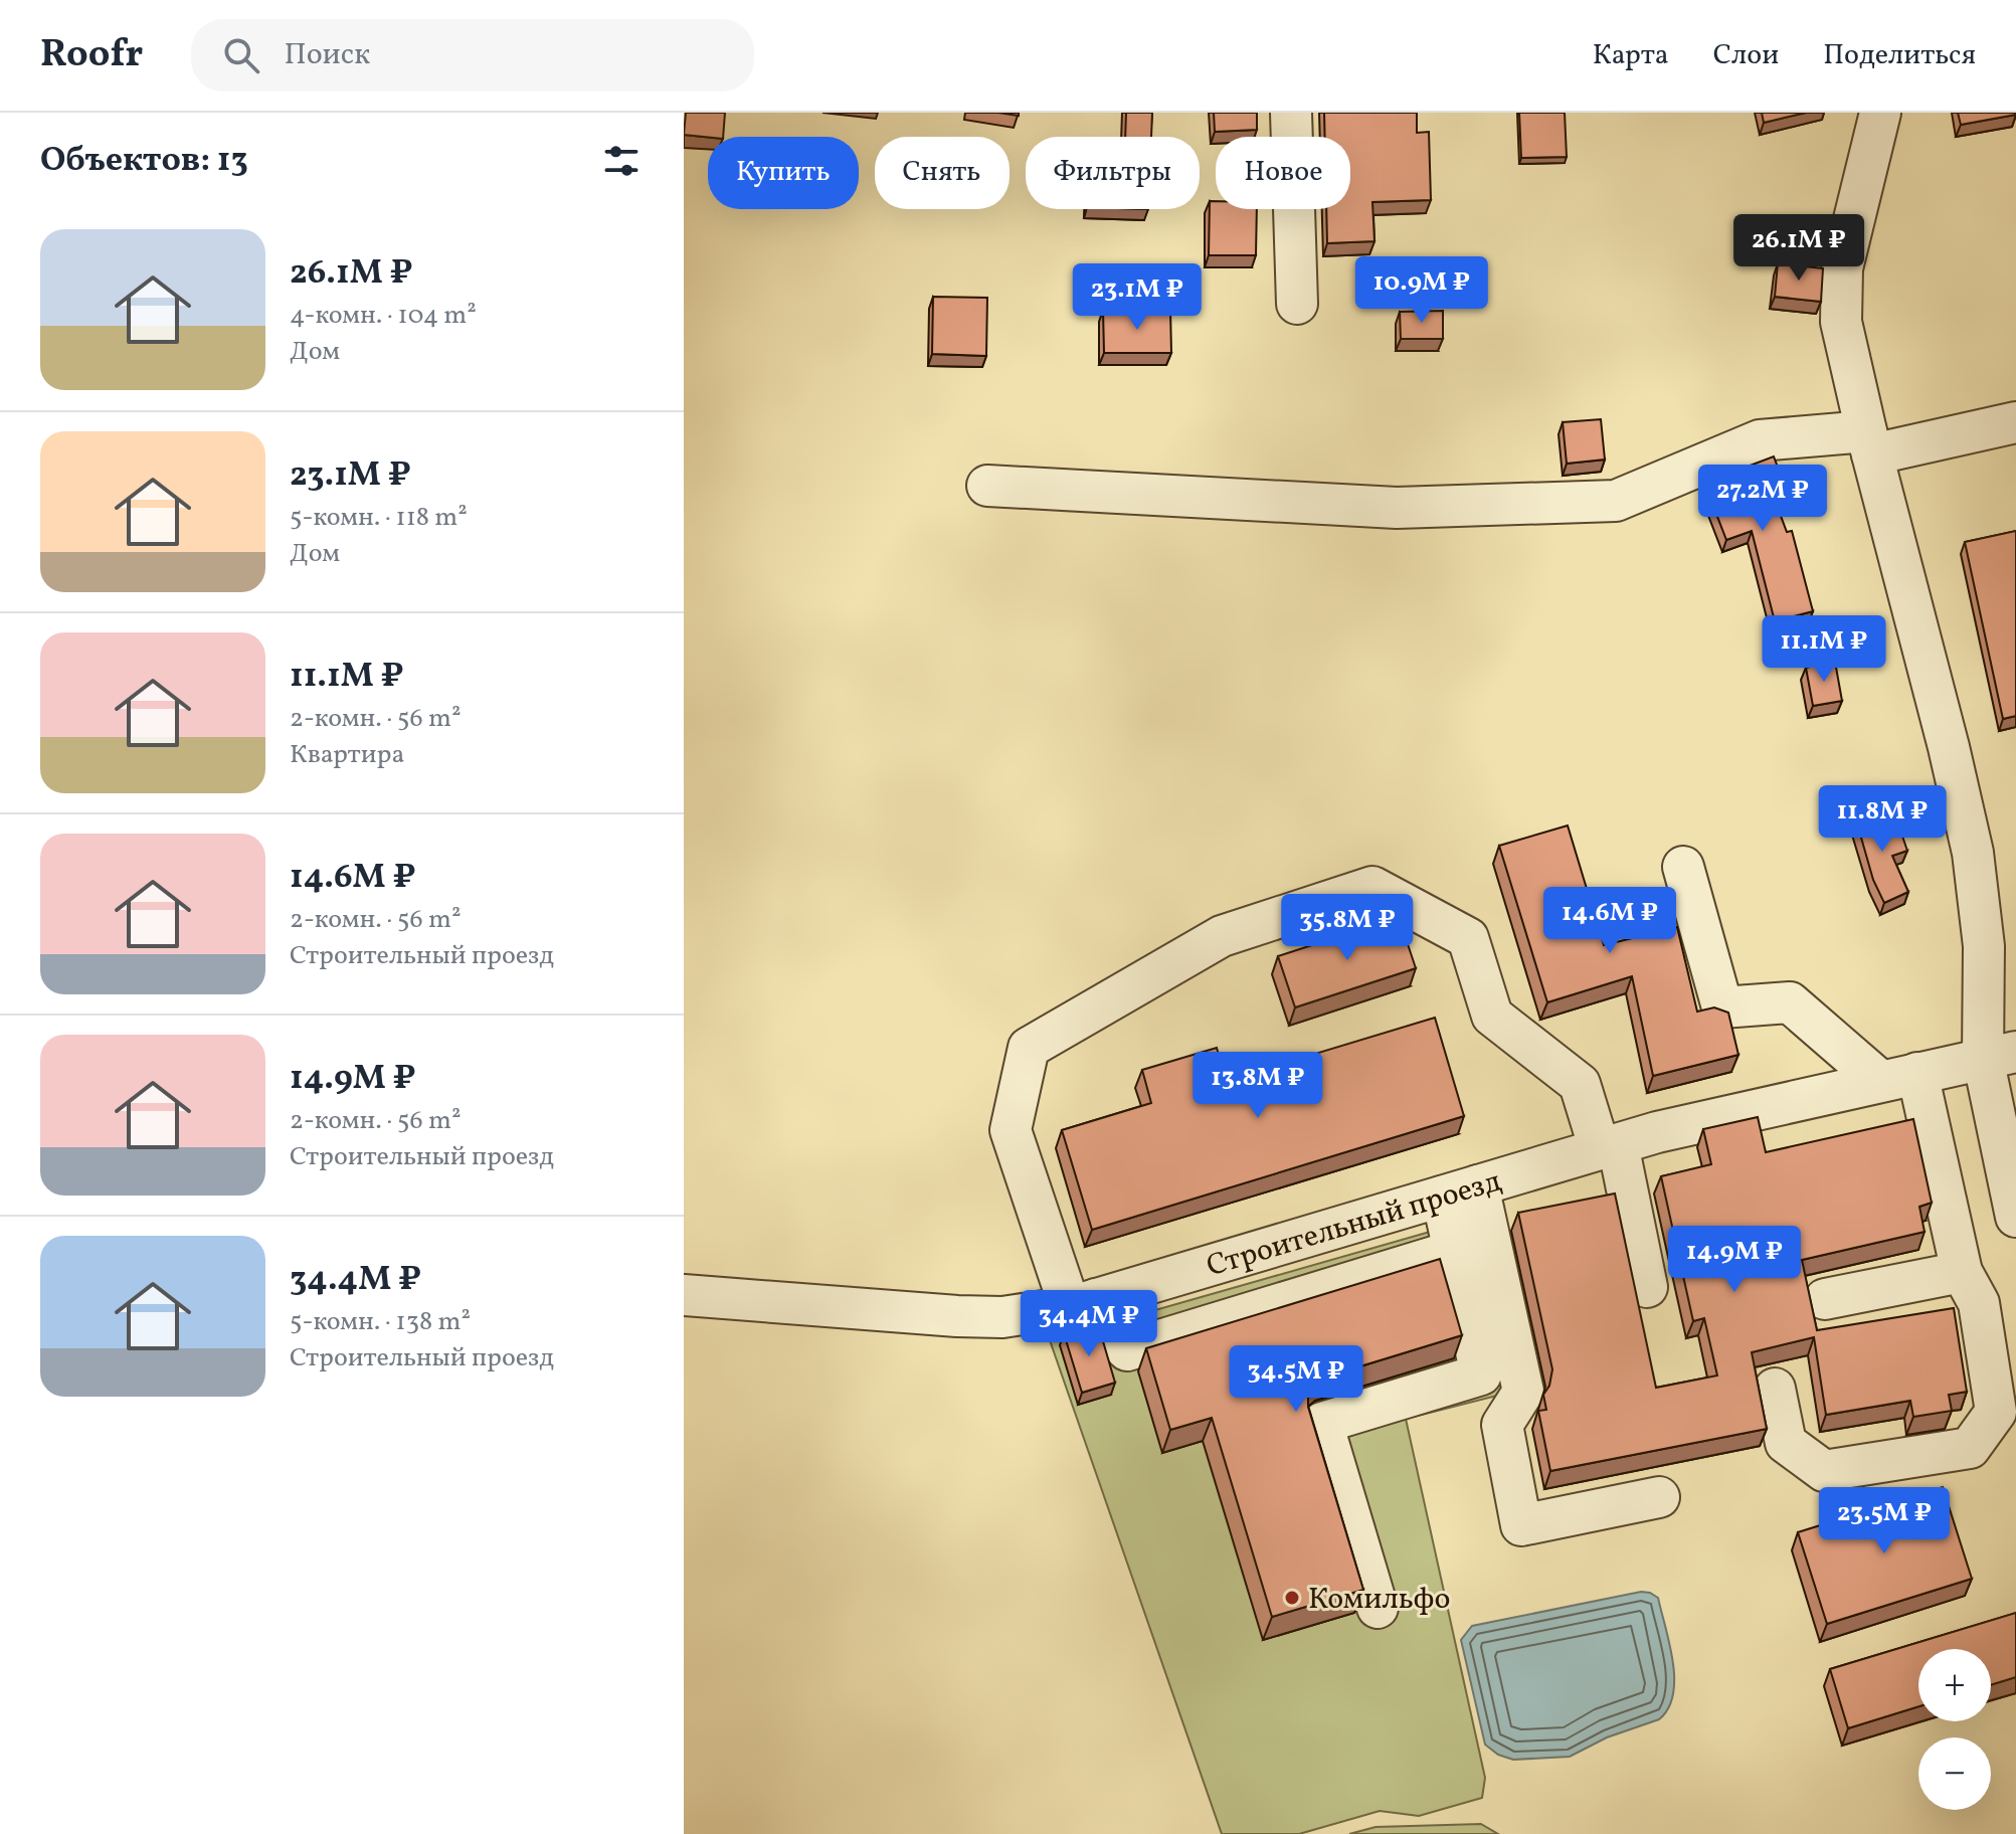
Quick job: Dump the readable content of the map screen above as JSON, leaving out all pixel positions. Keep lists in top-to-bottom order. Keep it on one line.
{"streets":{"street":["Строительный проезд"]},"places":["Комильфо"],"page":{"header":"Roofr","search":"Поиск","nav":["Карта","Слои","Поделиться"],"heading":"Объектов: 13","chip":["Купить","Снять","Фильтры","Новое"],"list":[{"name":"26.1M ₽","note":"4-комн. · 104 m² · Дом"},{"name":"23.1M ₽","note":"5-комн. · 118 m² · Дом"},{"name":"11.1M ₽","note":"2-комн. · 56 m² · Квартира"},{"name":"14.6M ₽","note":"2-комн. · 56 m² · Строительный проезд"},{"name":"14.9M ₽","note":"2-комн. · 56 m² · Строительный проезд"},{"name":"34.4M ₽","note":"5-комн. · 138 m² · Строительный проезд"}],"price":["26.1M ₽","10.9M ₽","23.1M ₽","27.2M ₽","11.1M ₽","11.8M ₽","14.6M ₽","35.8M ₽","13.8M ₽","14.9M ₽","34.4M ₽","34.5M ₽","23.5M ₽"],"map_buttons":["+","−"]}}
